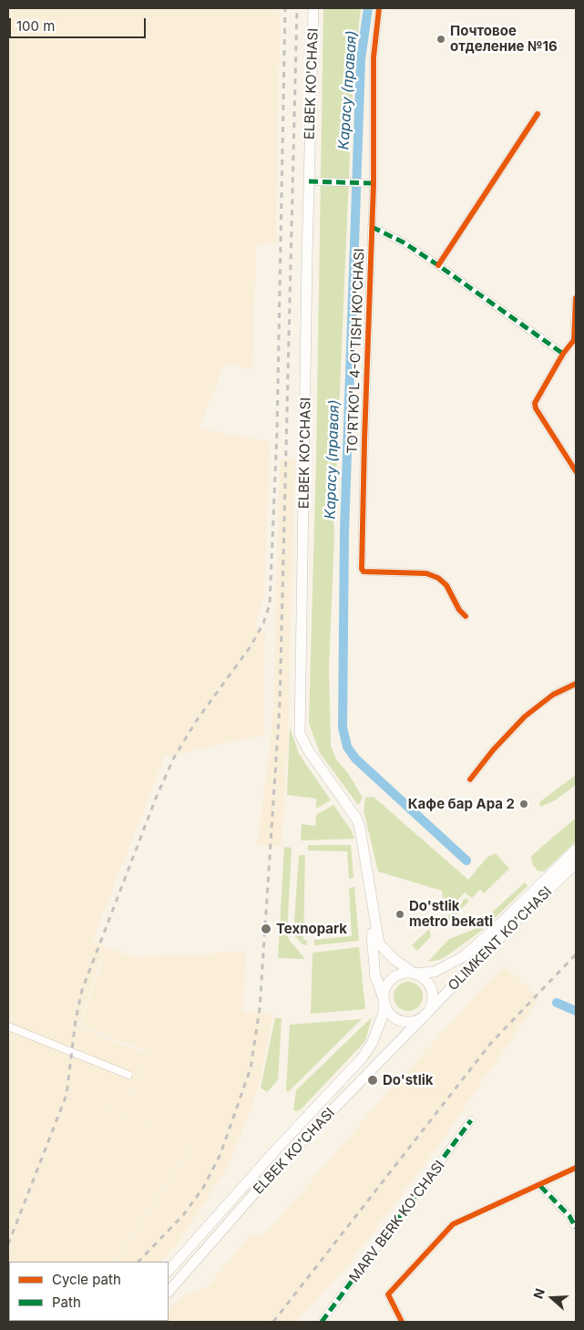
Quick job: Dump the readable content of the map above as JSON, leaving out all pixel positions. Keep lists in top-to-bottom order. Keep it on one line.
{"streets":{"main road":["ELBEK KO'CHASI","OLIMKENT KO'CHASI"],"street":["TO'RTKO'L 4-O'TISH KO'CHASI","MARV BERK KO'CHASI"]},"crossings":[["ELBEK KO'CHASI","OLIMKENT KO'CHASI"]],"water":["Карасу (правая)"],"places":["Почтовое отделение №16","Кафе бар Ара 2","Do'stlik metro bekati","Texnopark","Do'stlik"],"legend":["Cycle path","Path"],"scale_bar":"100 m","north":"left"}
